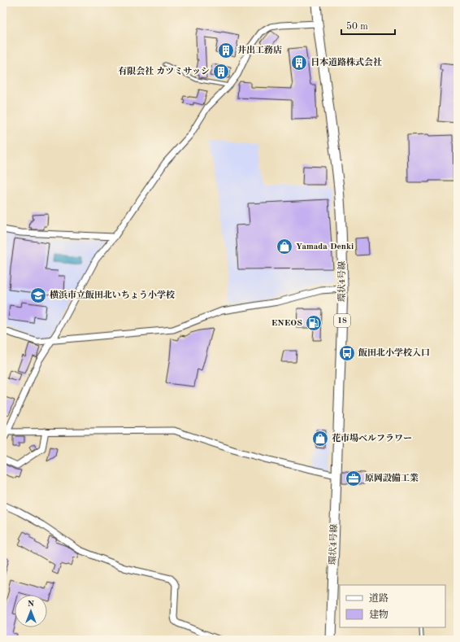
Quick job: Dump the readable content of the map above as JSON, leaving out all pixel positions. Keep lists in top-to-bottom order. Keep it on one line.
{"streets":{"main road":["環状4号線","18"]},"places":{"building":["井出工務店","日本道路株式会社","有限会社 カツミサッシ"],"shop":["Yamada Denki","花市場ベルフラワー"],"school or university":["横浜市立飯田北いちょう小学校"],"fuel station":["ENEOS"],"bus stop":["飯田北小学校入口"],"office":["原岡設備工業"]},"legend":["道路","建物"],"scale_bar":"50 m","north":"top"}
